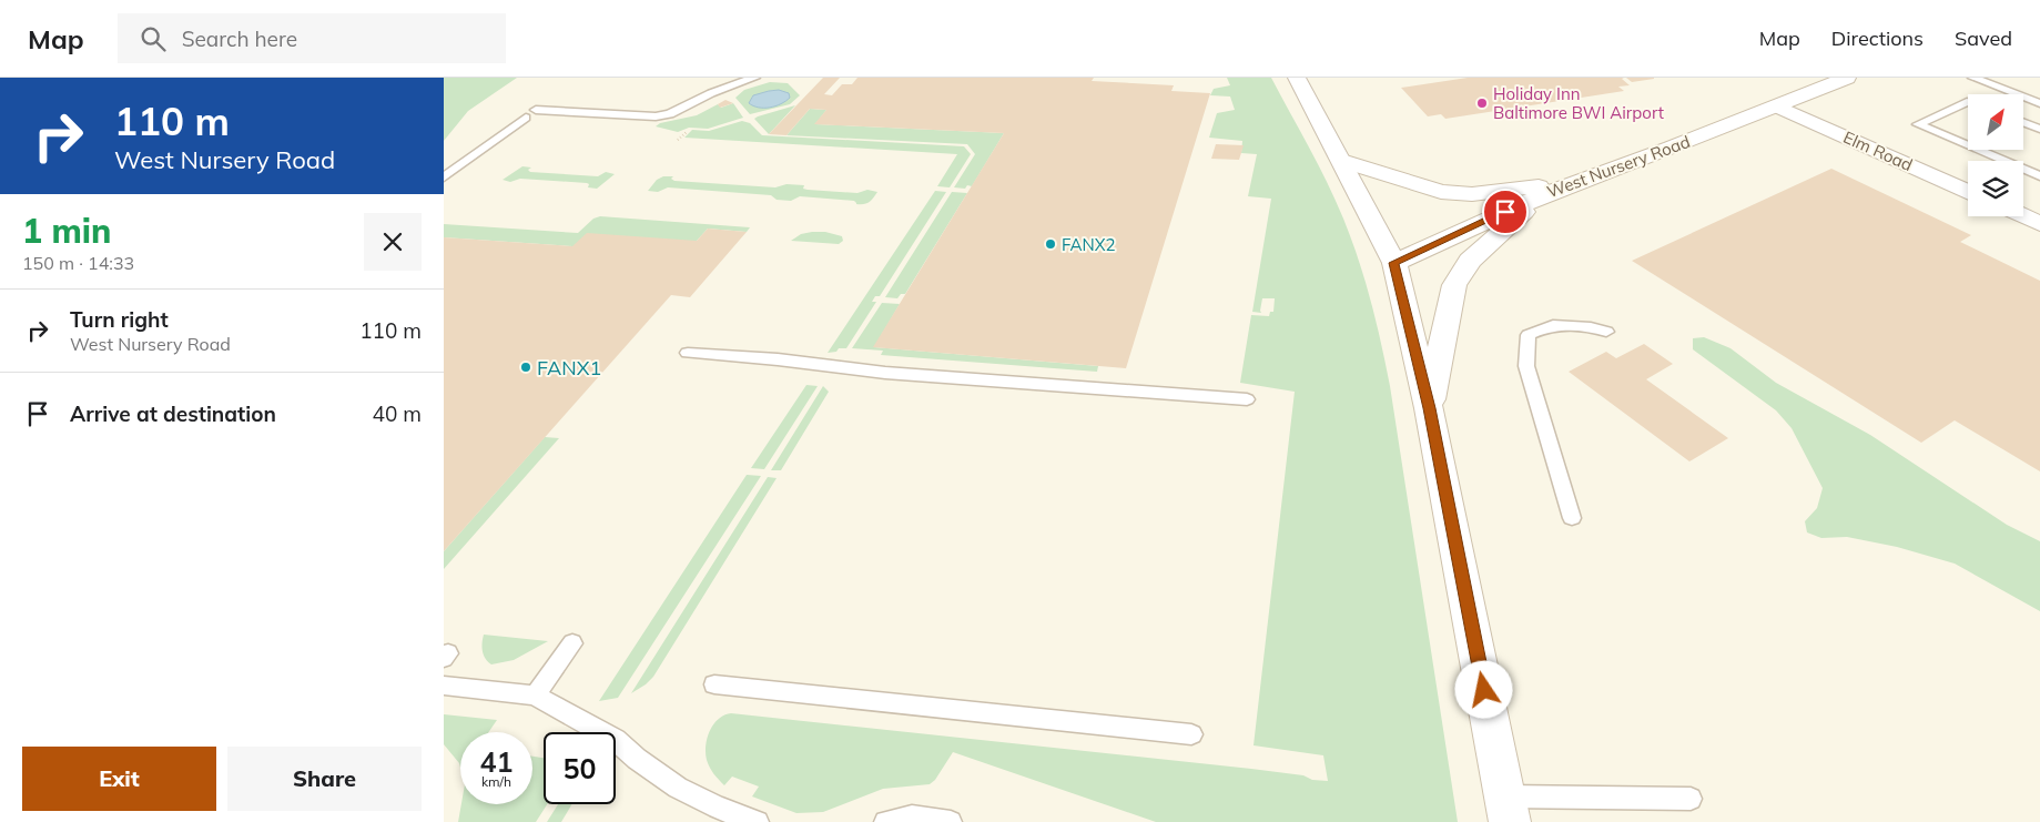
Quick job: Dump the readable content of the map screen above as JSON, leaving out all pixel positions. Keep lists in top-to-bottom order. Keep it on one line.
{"streets":{"main road":["Elm Road","West Nursery Road"]},"crossings":[["Elm Road","West Nursery Road"]],"places":["Holiday Inn Baltimore BWI Airport","FANX2","FANX1"],"north":"top right","page":{"header":"Map","search":"Search here","nav":["Map","Directions","Saved"],"turn":["110 m","West Nursery Road"],"heading":["1 min","150 m · 14:33"],"list":[{"name":"Turn right","note":"West Nursery Road","value":"110 m"},{"name":"Arrive at destination","value":"40 m"}],"speed":"41 km/h","limit":"50","buttons":["Exit","Share"]}}
